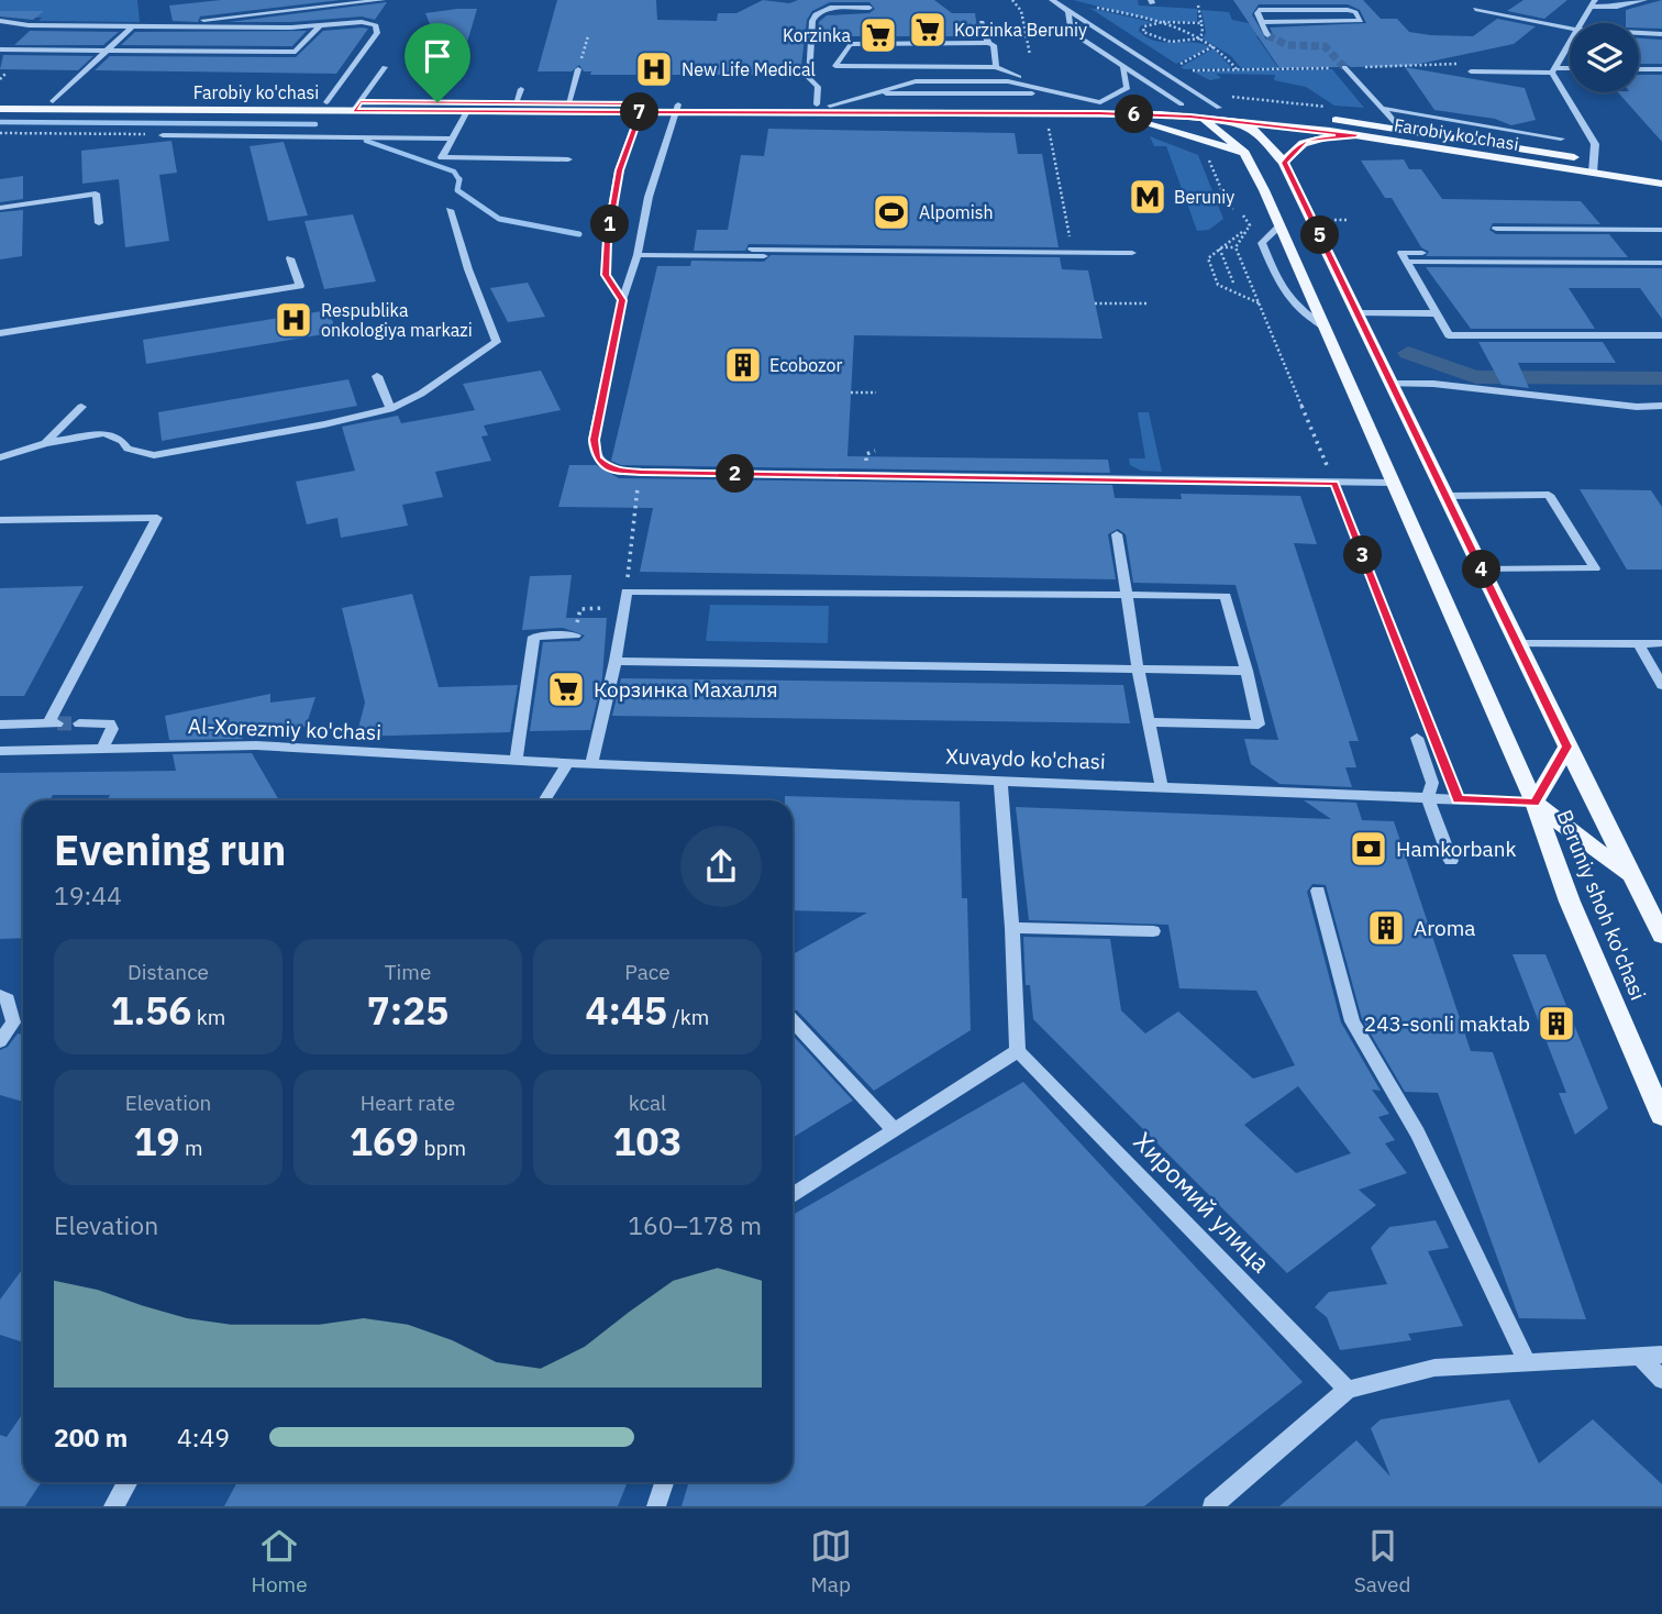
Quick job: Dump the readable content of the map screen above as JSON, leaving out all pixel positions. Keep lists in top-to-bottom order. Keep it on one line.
{"streets":{"main road":["Farobiy ko'chasi","Beruniy shoh ko'chasi"],"street":["Al-Xorezmiy ko'chasi","Xuvaydo ko'chasi","Хиромий улица"]},"crossings":[["Farobiy ko'chasi","Beruniy shoh ko'chasi"],["Al-Xorezmiy ko'chasi","Xuvaydo ko'chasi"],["Xuvaydo ko'chasi","Beruniy shoh ko'chasi"]],"places":{"supermarket":["Korzinka Beruniy","Korzinka","Корзинка Махалля"],"hospital":["New Life Medical","Respublika onkologiya markazi"],"metro station":["Beruniy"],"sports":["Alpomish"],"building":["Ecobozor","Aroma","243-sonli maktab"],"bank":["Hamkorbank"]},"page":{"pins":["7","6","1","5","2","3","4"],"heading":["Evening run","19:44"],"stats":[["Distance","1.56 km"],["Time","7:25"],["Pace","4:45 /km"],["Elevation","19 m"],["Heart rate","169 bpm"],["kcal","103"]],"chart":["Elevation","160–178 m"],"list":[{"name":"200 m","note":"4:49"}],"tabs":["Home","Map","Saved"]}}
